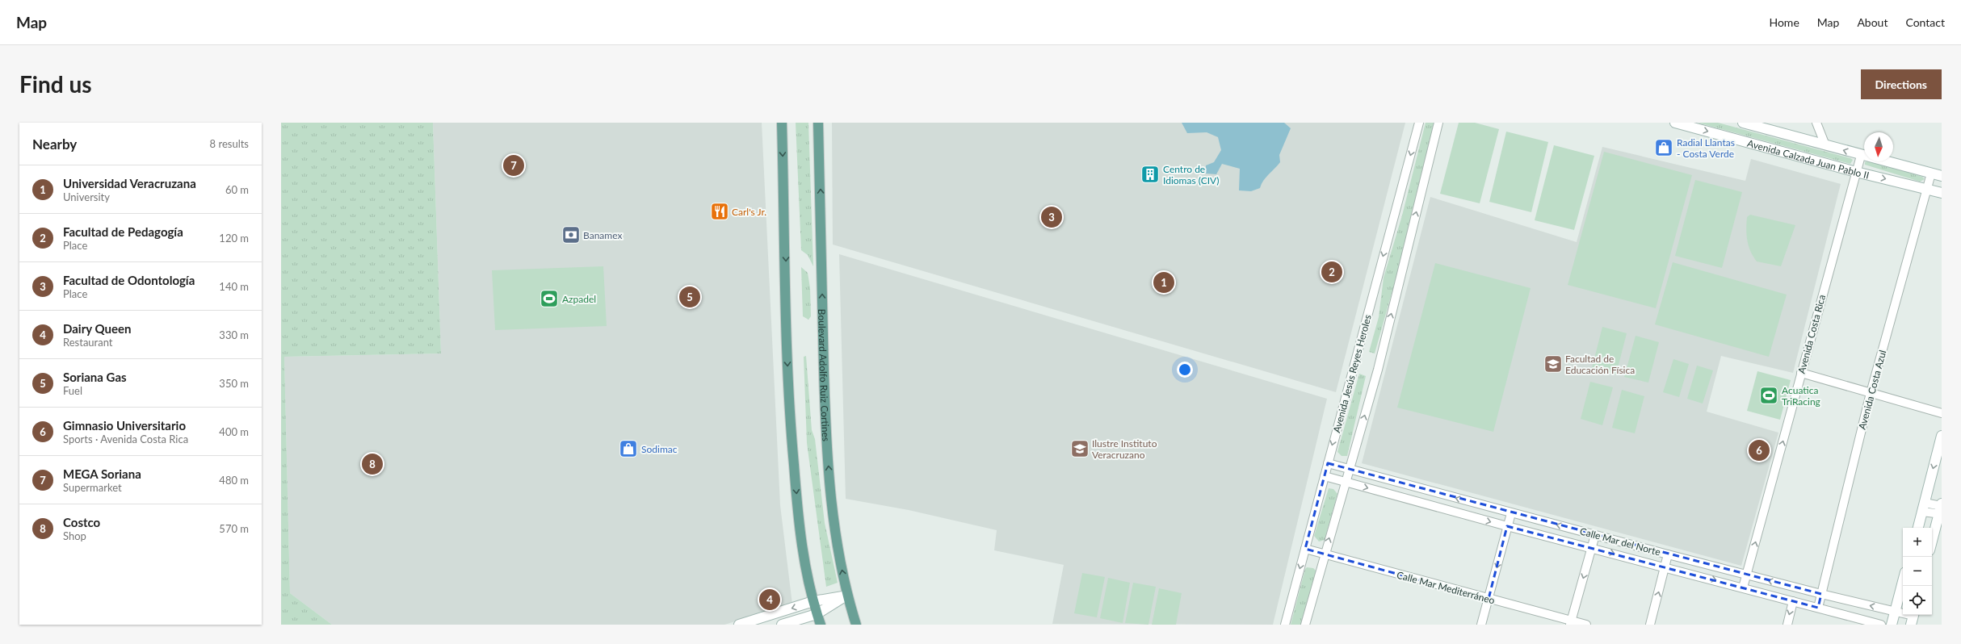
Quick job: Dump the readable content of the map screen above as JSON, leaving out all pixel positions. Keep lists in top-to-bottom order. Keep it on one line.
{"streets":{"main road":["Avenida Calzada Juan Pablo II","Boulevard Adolfo Ruiz Cortines"],"street":["Avenida Costa Rica","Avenida Jesús Reyes Heroles","Avenida Costa Azul","Calle Mar del Norte","Calle Mar Mediterráneo"]},"crossings":[["Avenida Calzada Juan Pablo II","Avenida Costa Rica"],["Avenida Calzada Juan Pablo II","Avenida Costa Azul"],["Avenida Costa Rica","Calle Mar del Norte"],["Avenida Jesús Reyes Heroles","Calle Mar del Norte"],["Avenida Jesús Reyes Heroles","Calle Mar Mediterráneo"],["Avenida Costa Azul","Calle Mar del Norte"]],"one_way":["Avenida Costa Rica"],"places":{"shop":["Radial Llantas - Costa Verde","Sodimac"],"building":["Centro de Idiomas (CIV)"],"restaurant":["Carl's Jr."],"bank":["Banamex"],"sports":["Azpadel","Acuatica TriRacing"],"school or university":["Facultad de Educación Física","Ilustre Instituto Veracruzano"]},"north":"bottom","page":{"header":"Map","nav":["Home","Map","About","Contact"],"buttons":"Directions","title":"Find us","heading":["Nearby","8 results"],"pins":["7","3","2","1","5","6","8","4"],"list":[{"mark":"1","name":"Universidad Veracruzana","note":"University","value":"60 m"},{"mark":"2","name":"Facultad de Pedagogía","note":"Place","value":"120 m"},{"mark":"3","name":"Facultad de Odontología","note":"Place","value":"140 m"},{"mark":"4","name":"Dairy Queen","note":"Restaurant","value":"330 m"},{"mark":"5","name":"Soriana Gas","note":"Fuel","value":"350 m"},{"mark":"6","name":"Gimnasio Universitario","note":"Sports · Avenida Costa Rica","value":"400 m"},{"mark":"7","name":"MEGA Soriana","note":"Supermarket","value":"480 m"},{"mark":"8","name":"Costco","note":"Shop","value":"570 m"}],"map_buttons":["+","−"]}}
